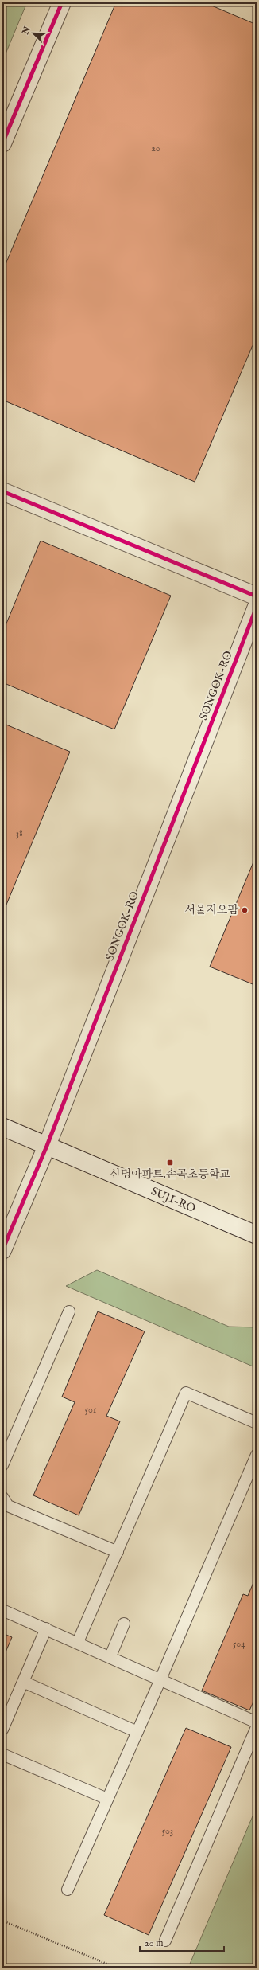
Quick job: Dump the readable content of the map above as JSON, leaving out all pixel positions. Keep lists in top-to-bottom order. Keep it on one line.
{"streets":{"street":["SONGOK-RO","SUJI-RO"]},"crossings":[["SONGOK-RO","SUJI-RO"]],"places":{"other":["서울지오팜"],"transit":["신명아파트.손곡초등학교"]},"house_numbers":["20","38","501","504","503"],"scale_bar":"20 m","north":"top left"}
